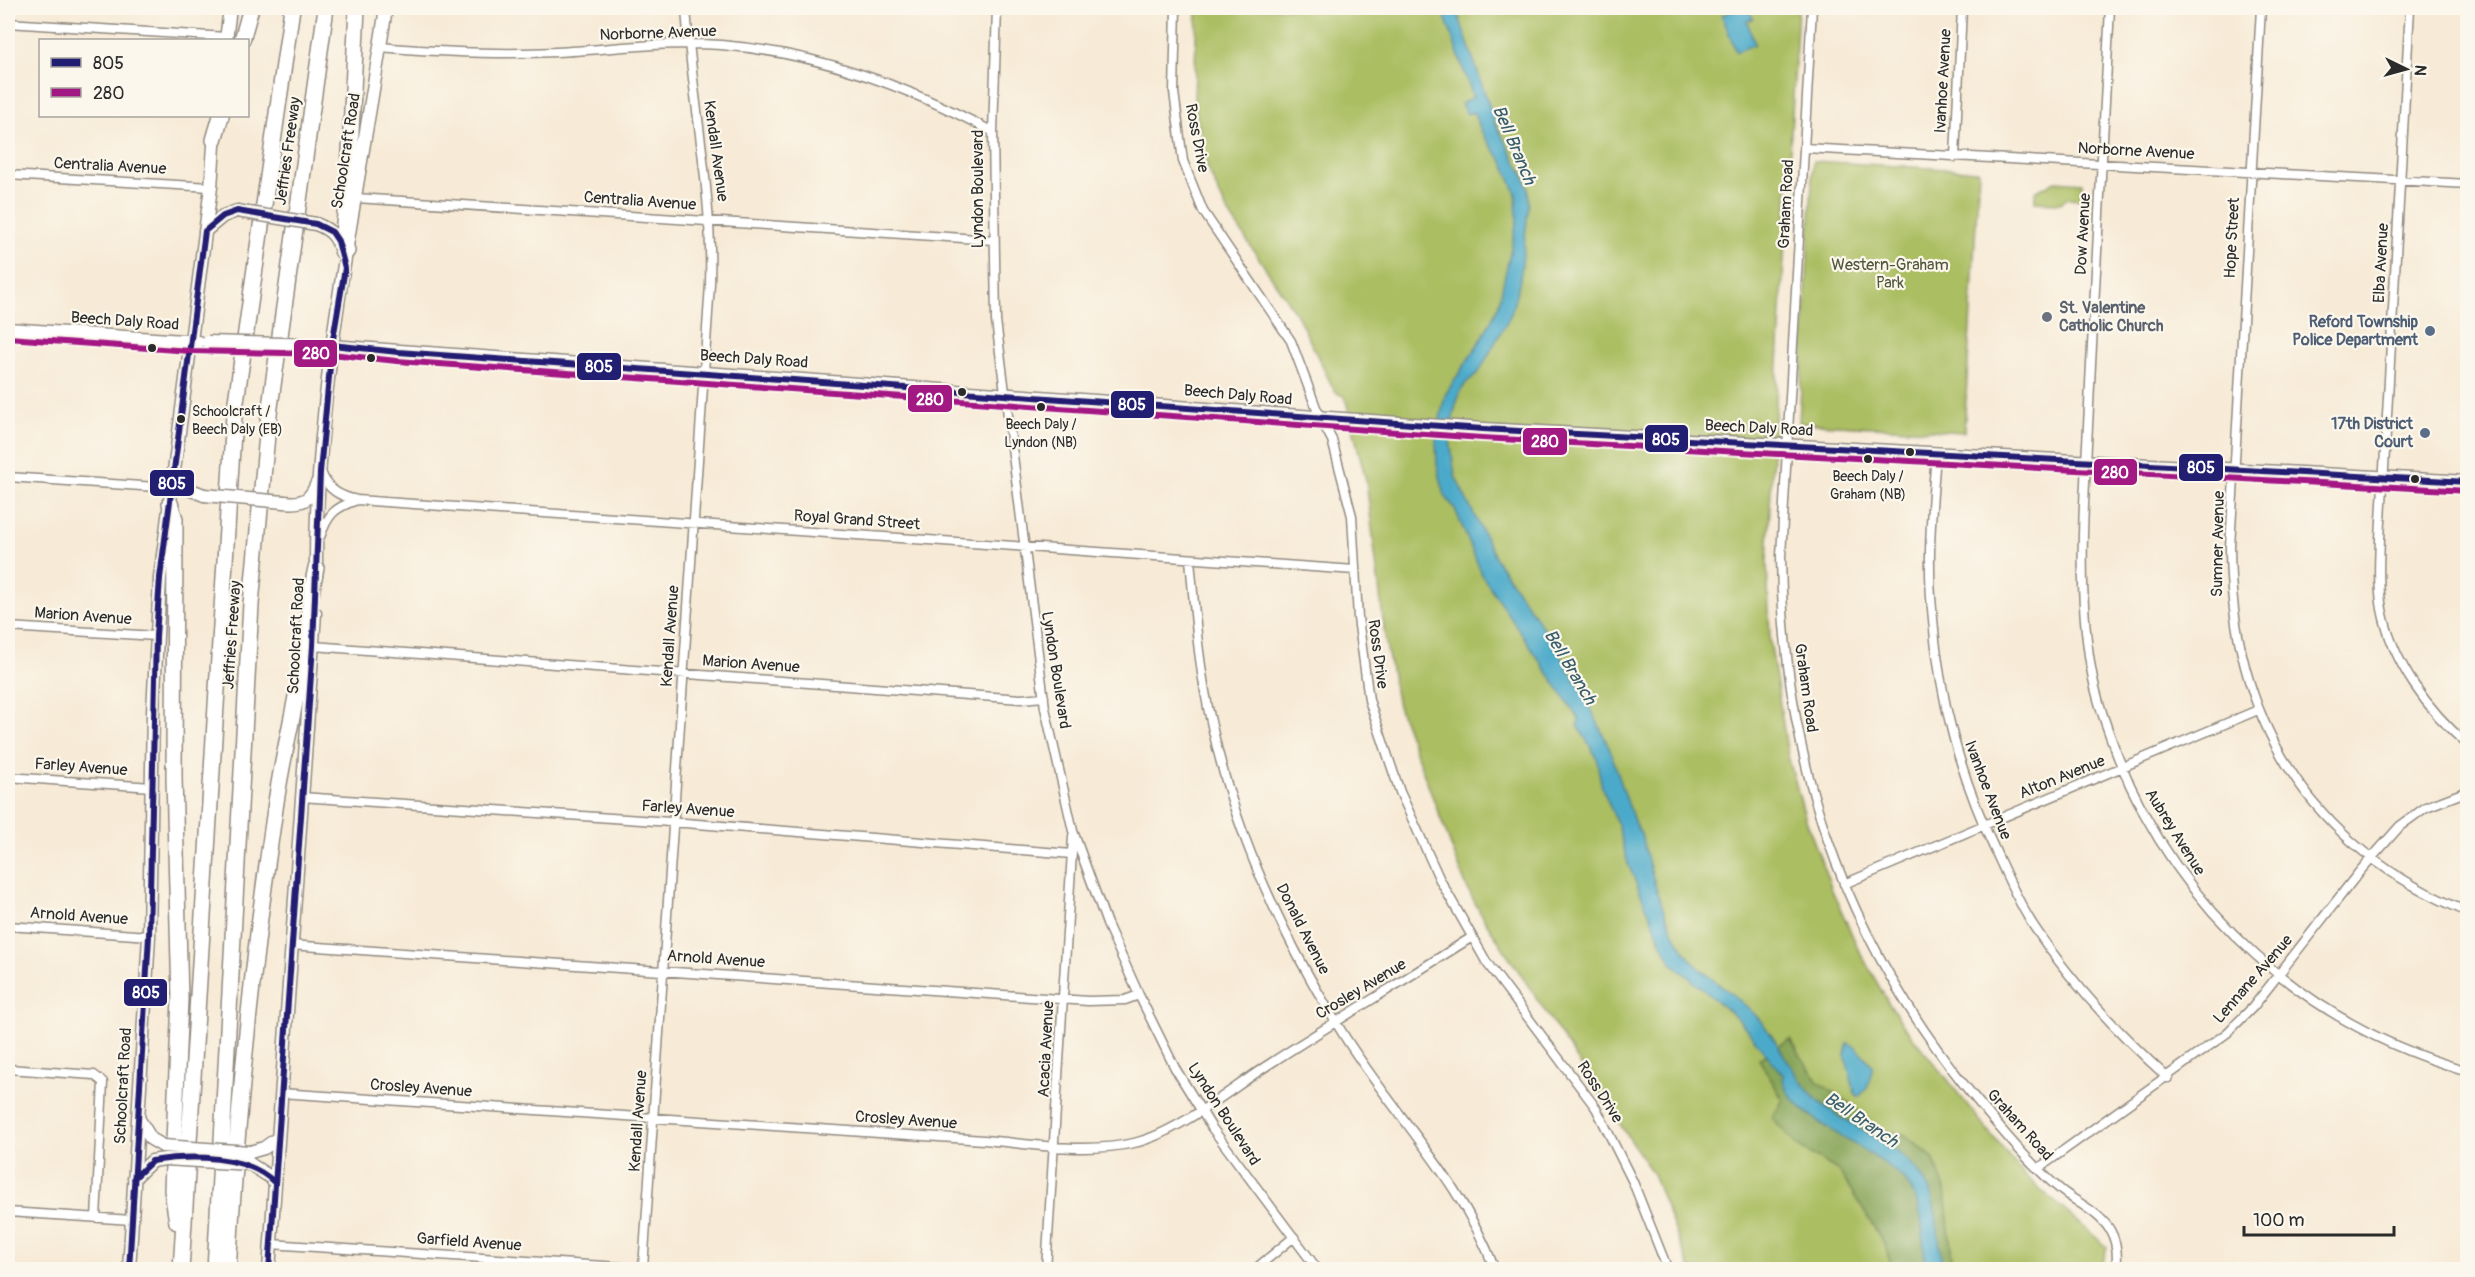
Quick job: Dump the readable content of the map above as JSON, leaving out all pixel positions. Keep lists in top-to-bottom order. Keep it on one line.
{"streets":{"highway":["Jeffries Freeway"],"main road":["Schoolcraft Road","Beech Daly Road"],"street":["Norborne Avenue","Ivanhoe Avenue","Ross Drive","Kendall Avenue","Centralia Avenue","Lyndon Boulevard","Graham Road","Dow Avenue","Hope Street","Elba Avenue","Royal Grand Street","Sumner Avenue","Marion Avenue","Farley Avenue","Alton Avenue","Aubrey Avenue","Arnold Avenue","Donald Avenue","Lennane Avenue","Crosley Avenue","Acacia Avenue","Garfield Avenue"]},"crossings":[["Norborne Avenue","Ivanhoe Avenue"],["Norborne Avenue","Schoolcraft Road"],["Norborne Avenue","Kendall Avenue"],["Norborne Avenue","Lyndon Boulevard"],["Norborne Avenue","Graham Road"],["Norborne Avenue","Dow Avenue"],["Norborne Avenue","Hope Street"],["Norborne Avenue","Elba Avenue"],["Ivanhoe Avenue","Beech Daly Road"],["Ivanhoe Avenue","Alton Avenue"],["Ivanhoe Avenue","Lennane Avenue"],["Ross Drive","Beech Daly Road"],["Ross Drive","Royal Grand Street"],["Ross Drive","Crosley Avenue"],["Schoolcraft Road","Centralia Avenue"],["Schoolcraft Road","Beech Daly Road"],["Schoolcraft Road","Royal Grand Street"],["Schoolcraft Road","Marion Avenue"],["Schoolcraft Road","Farley Avenue"],["Schoolcraft Road","Arnold Avenue"],["Schoolcraft Road","Crosley Avenue"],["Schoolcraft Road","Garfield Avenue"],["Kendall Avenue","Centralia Avenue"],["Kendall Avenue","Beech Daly Road"],["Kendall Avenue","Royal Grand Street"],["Kendall Avenue","Marion Avenue"],["Kendall Avenue","Farley Avenue"],["Kendall Avenue","Arnold Avenue"],["Kendall Avenue","Crosley Avenue"],["Kendall Avenue","Garfield Avenue"],["Centralia Avenue","Lyndon Boulevard"],["Lyndon Boulevard","Beech Daly Road"],["Lyndon Boulevard","Royal Grand Street"],["Lyndon Boulevard","Marion Avenue"],["Lyndon Boulevard","Arnold Avenue"],["Lyndon Boulevard","Crosley Avenue"],["Lyndon Boulevard","Acacia Avenue"],["Graham Road","Beech Daly Road"],["Graham Road","Alton Avenue"],["Graham Road","Lennane Avenue"],["Dow Avenue","Beech Daly Road"],["Dow Avenue","Aubrey Avenue"],["Hope Street","Beech Daly Road"],["Hope Street","Sumner Avenue"],["Elba Avenue","Beech Daly Road"],["Beech Daly Road","Sumner Avenue"],["Beech Daly Road","Aubrey Avenue"],["Royal Grand Street","Donald Avenue"],["Sumner Avenue","Alton Avenue"],["Sumner Avenue","Lennane Avenue"],["Farley Avenue","Acacia Avenue"],["Alton Avenue","Aubrey Avenue"],["Aubrey Avenue","Lennane Avenue"],["Arnold Avenue","Acacia Avenue"],["Donald Avenue","Crosley Avenue"],["Crosley Avenue","Acacia Avenue"]],"water":["Bell Branch"],"parks":["Western-Graham Park"],"places":["St. Valentine Catholic Church","Reford Township Police Department","Beech Daly / Lyndon (NB)","Schoolcraft / Beech Daly (EB)","17th District Court","Beech Daly / Graham (NB)"],"lines":["transit line 805","transit line 280"],"legend":["805","280"],"scale_bar":"100 m","north":"right"}
